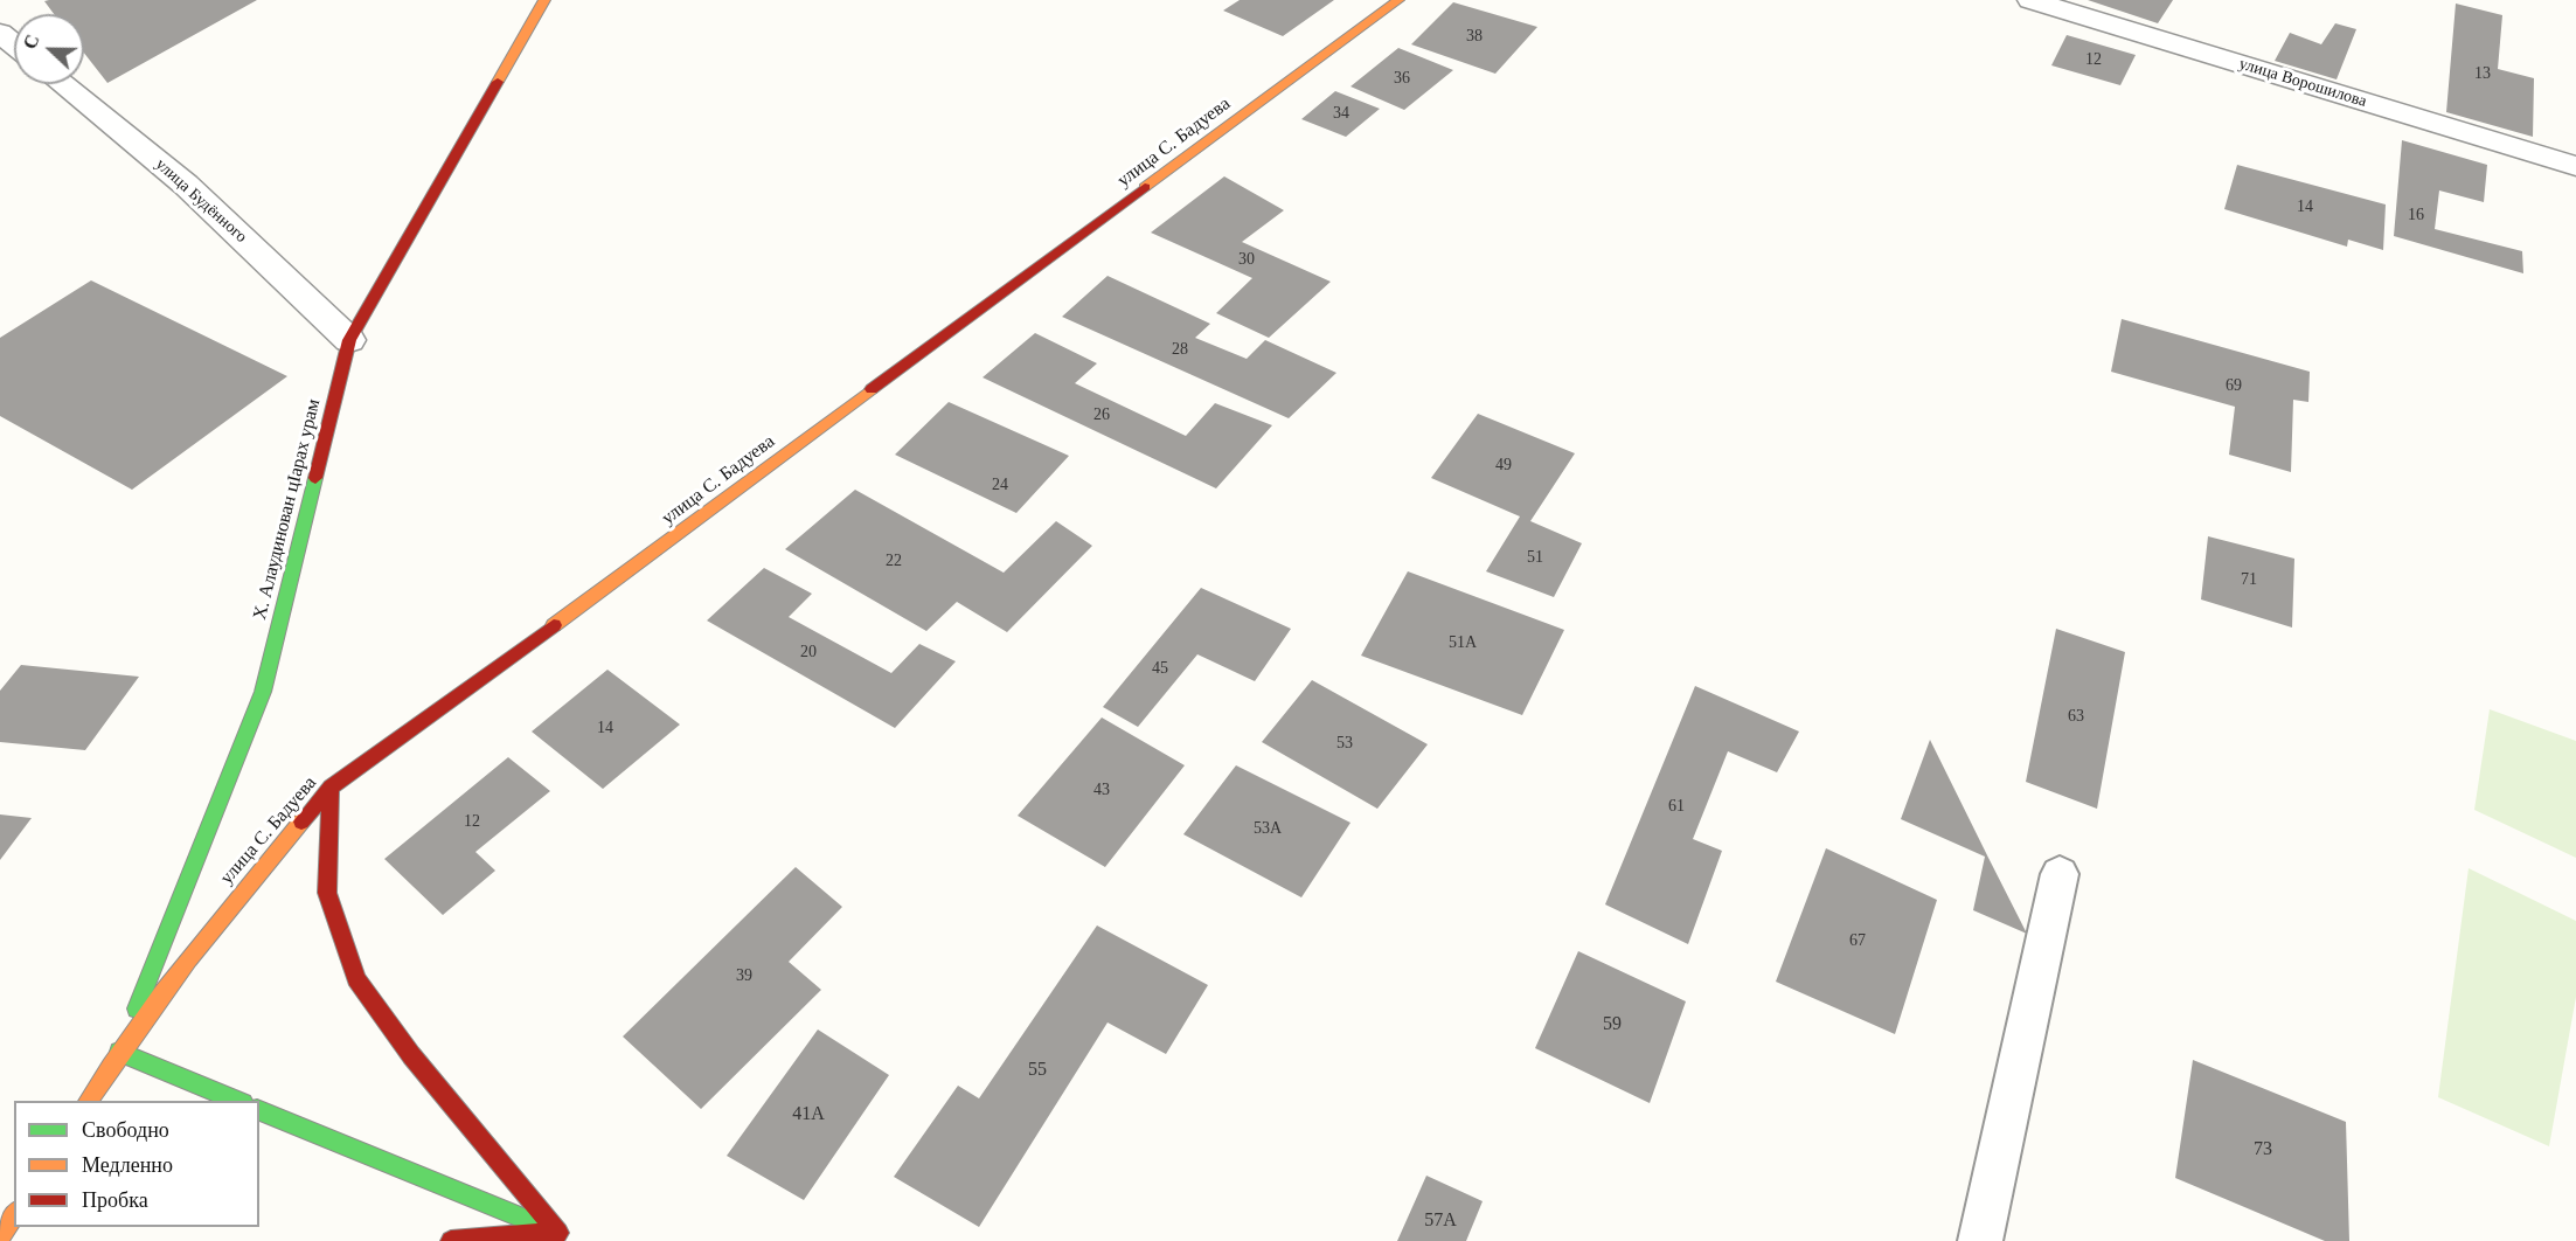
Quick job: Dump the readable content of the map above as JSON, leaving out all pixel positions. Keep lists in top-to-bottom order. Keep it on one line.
{"streets":{"main road":["улица С. Бадуева","Х. Алаудинован цIарах урам"],"street":["улица Ворошилова","улица Будённого"]},"crossings":[["улица С. Бадуева","Х. Алаудинован цIарах урам"],["улица Будённого","Х. Алаудинован цIарах урам"]],"house_numbers":["38","12","13","36","34","14","16","30","28","69","26","49","24","51","22","71","51А","20","45","63","14","53","43","61","12","53А","67","39","59","55","41А","73","57А"],"legend":["Свободно","Медленно","Пробка"],"north":"left"}
